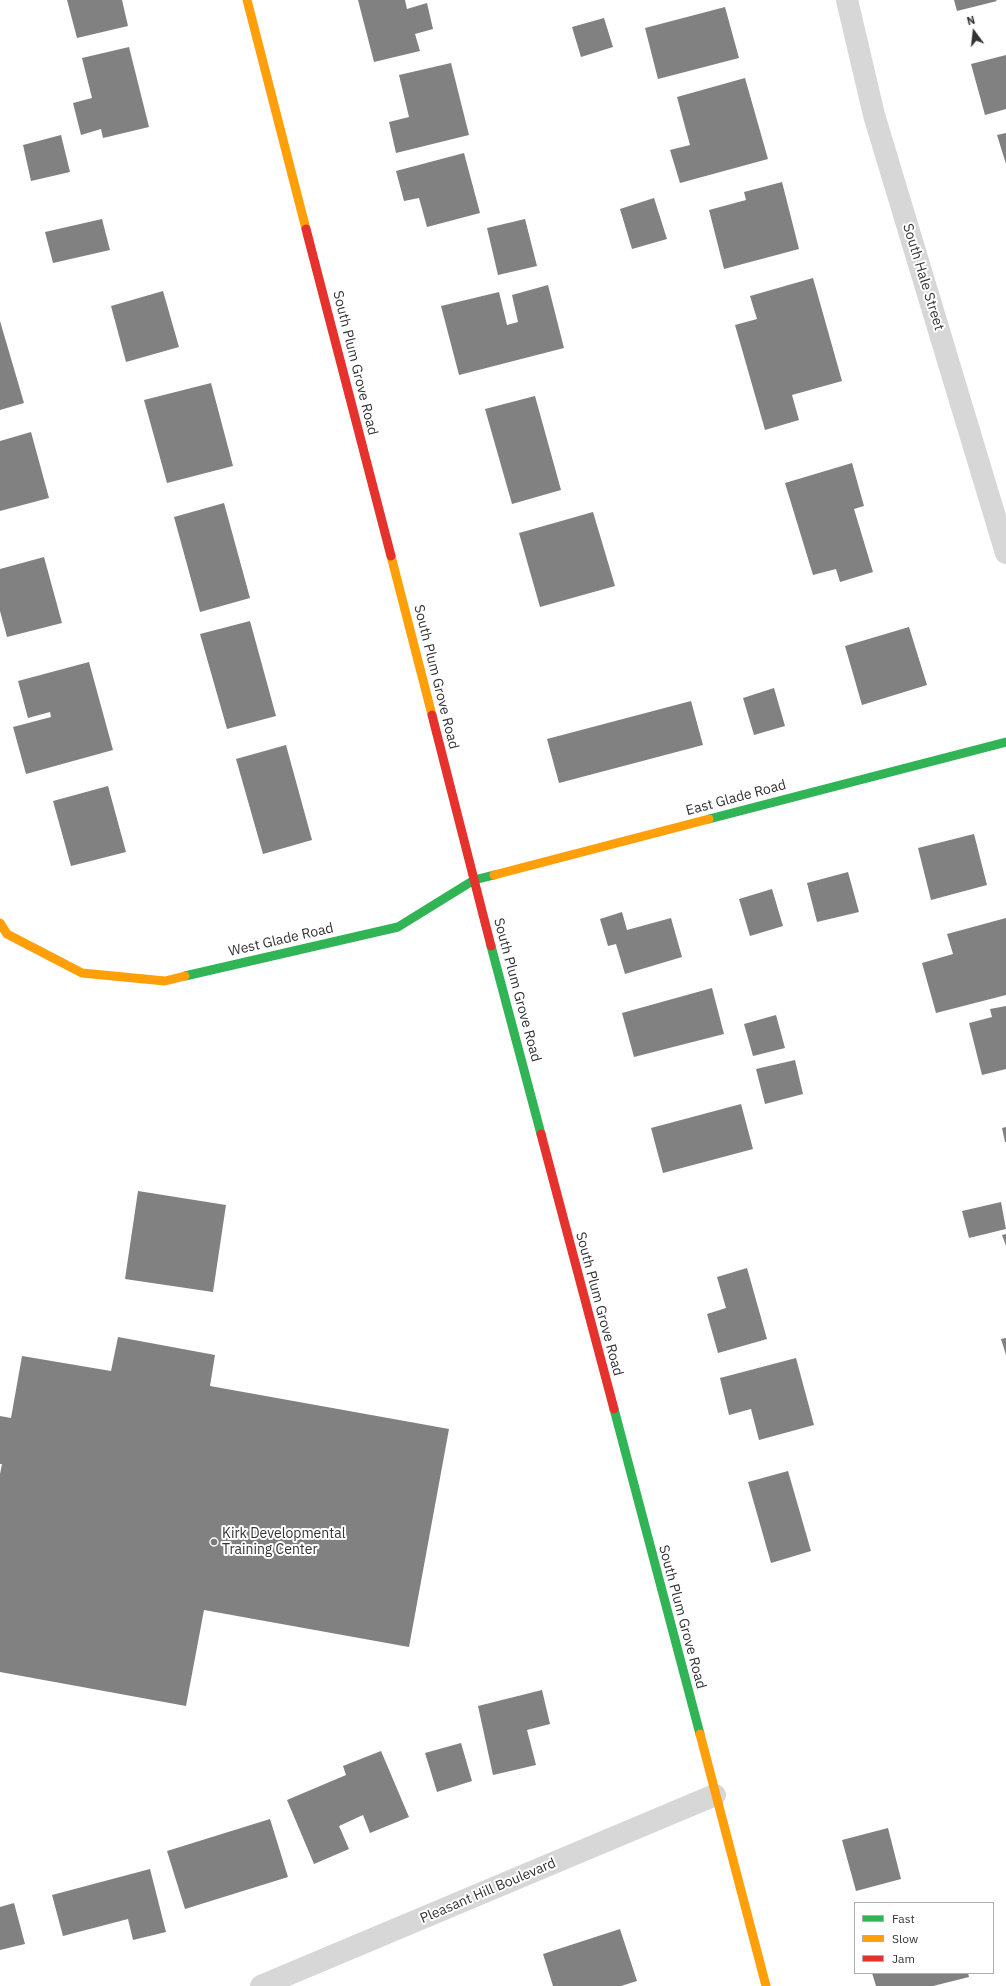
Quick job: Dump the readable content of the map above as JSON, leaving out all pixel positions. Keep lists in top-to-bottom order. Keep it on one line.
{"streets":{"main road":["South Plum Grove Road","East Glade Road","West Glade Road"],"street":["South Hale Street","Pleasant Hill Boulevard"]},"crossings":[["South Plum Grove Road","East Glade Road"],["South Plum Grove Road","West Glade Road"],["South Plum Grove Road","Pleasant Hill Boulevard"],["East Glade Road","West Glade Road"]],"places":["Kirk Developmental Training Center"],"legend":["Fast","Slow","Jam"],"north":"top"}
